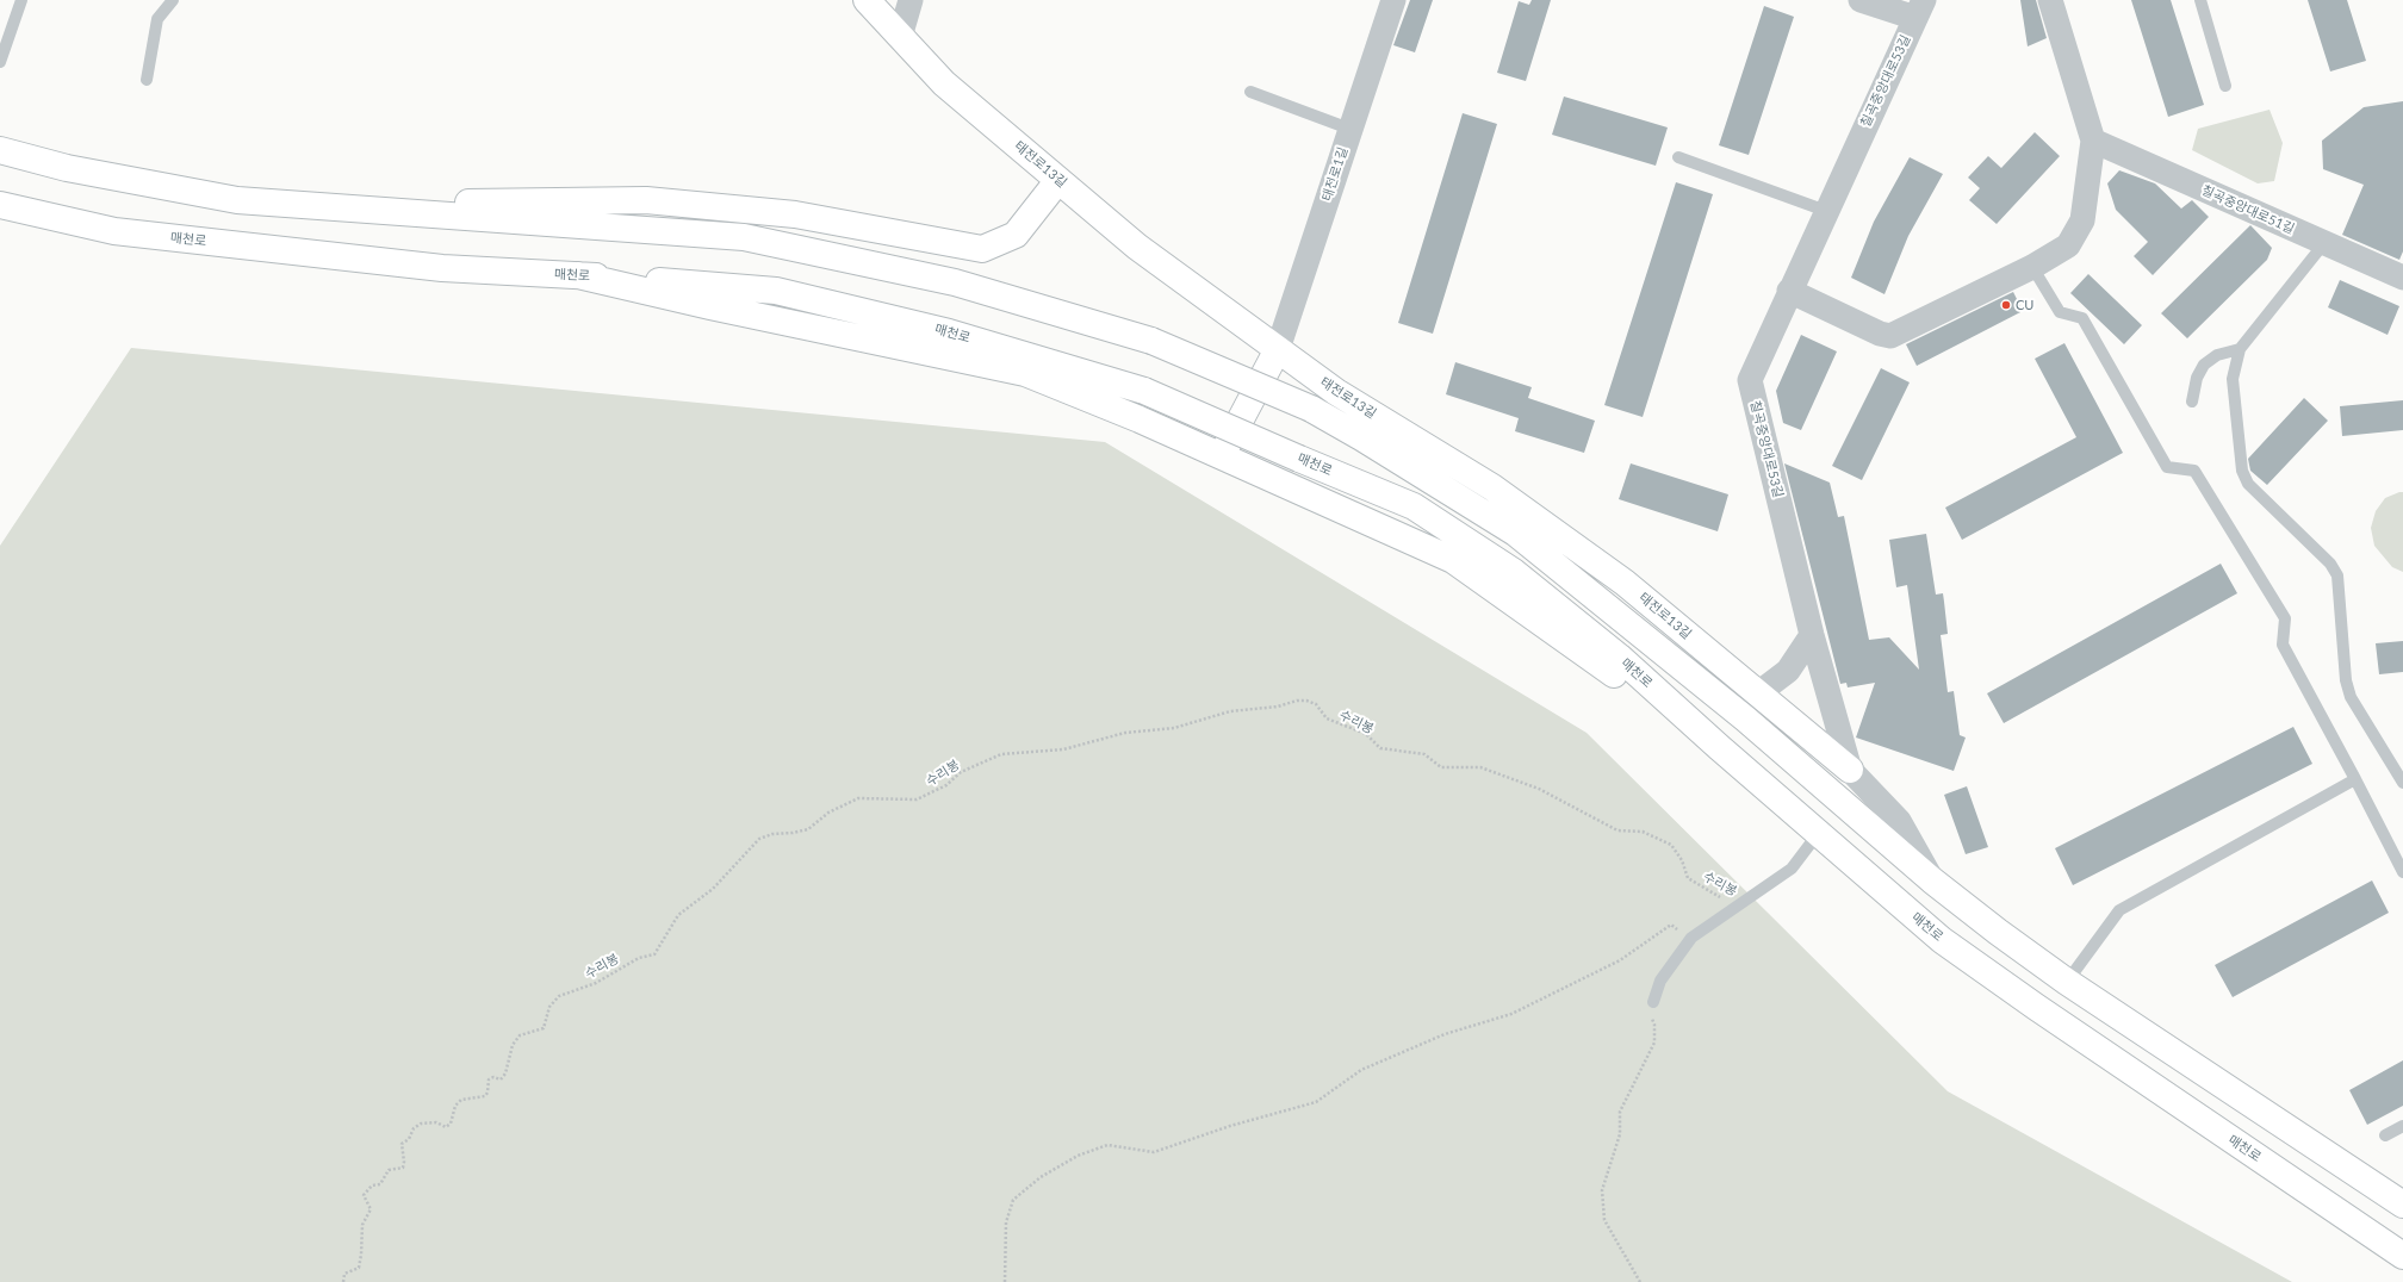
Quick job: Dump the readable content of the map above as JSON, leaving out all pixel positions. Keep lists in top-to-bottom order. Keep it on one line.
{"streets":{"main road":["태전로13길","매천로"],"street":["칠곡중앙대로53길","태전로1길","칠곡중앙대로51길"],"path":["수리봉"]},"crossings":[["칠곡중앙대로53길","태전로13길"],["태전로13길","태전로1길"]],"places":["CU"]}
